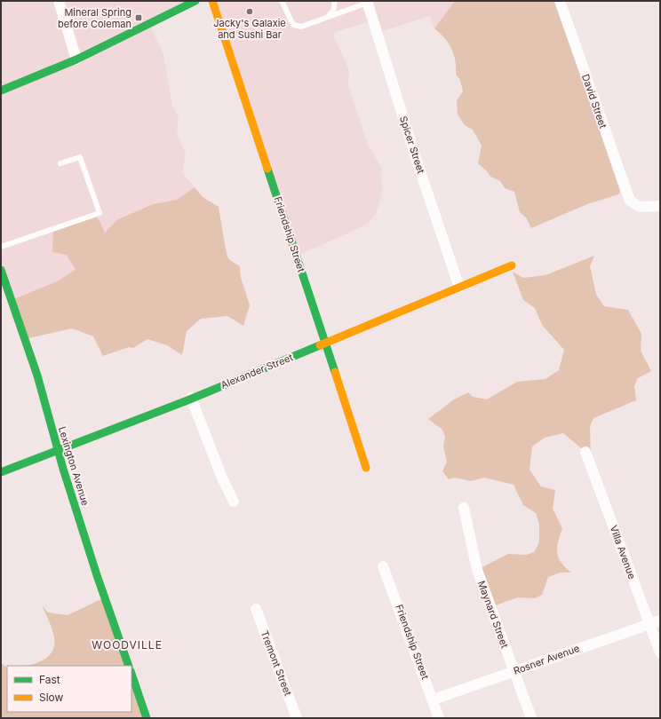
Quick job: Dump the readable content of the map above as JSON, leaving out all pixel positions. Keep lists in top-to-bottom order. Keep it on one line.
{"streets":{"street":["David Street","Spicer Street","Friendship Street","Alexander Street","Lexington Avenue","Villa Avenue","Maynard Street","Rosner Avenue","Tremont Street"]},"crossings":[["Spicer Street","Alexander Street"],["Friendship Street","Alexander Street"],["Friendship Street","Rosner Avenue"],["Alexander Street","Lexington Avenue"],["Villa Avenue","Rosner Avenue"],["Maynard Street","Rosner Avenue"]],"districts":["WOODVILLE"],"places":{"other":["Jacky's Galaxie and Sushi Bar"],"transit":["Mineral Spring before Coleman"]},"legend":["Fast","Slow"]}
